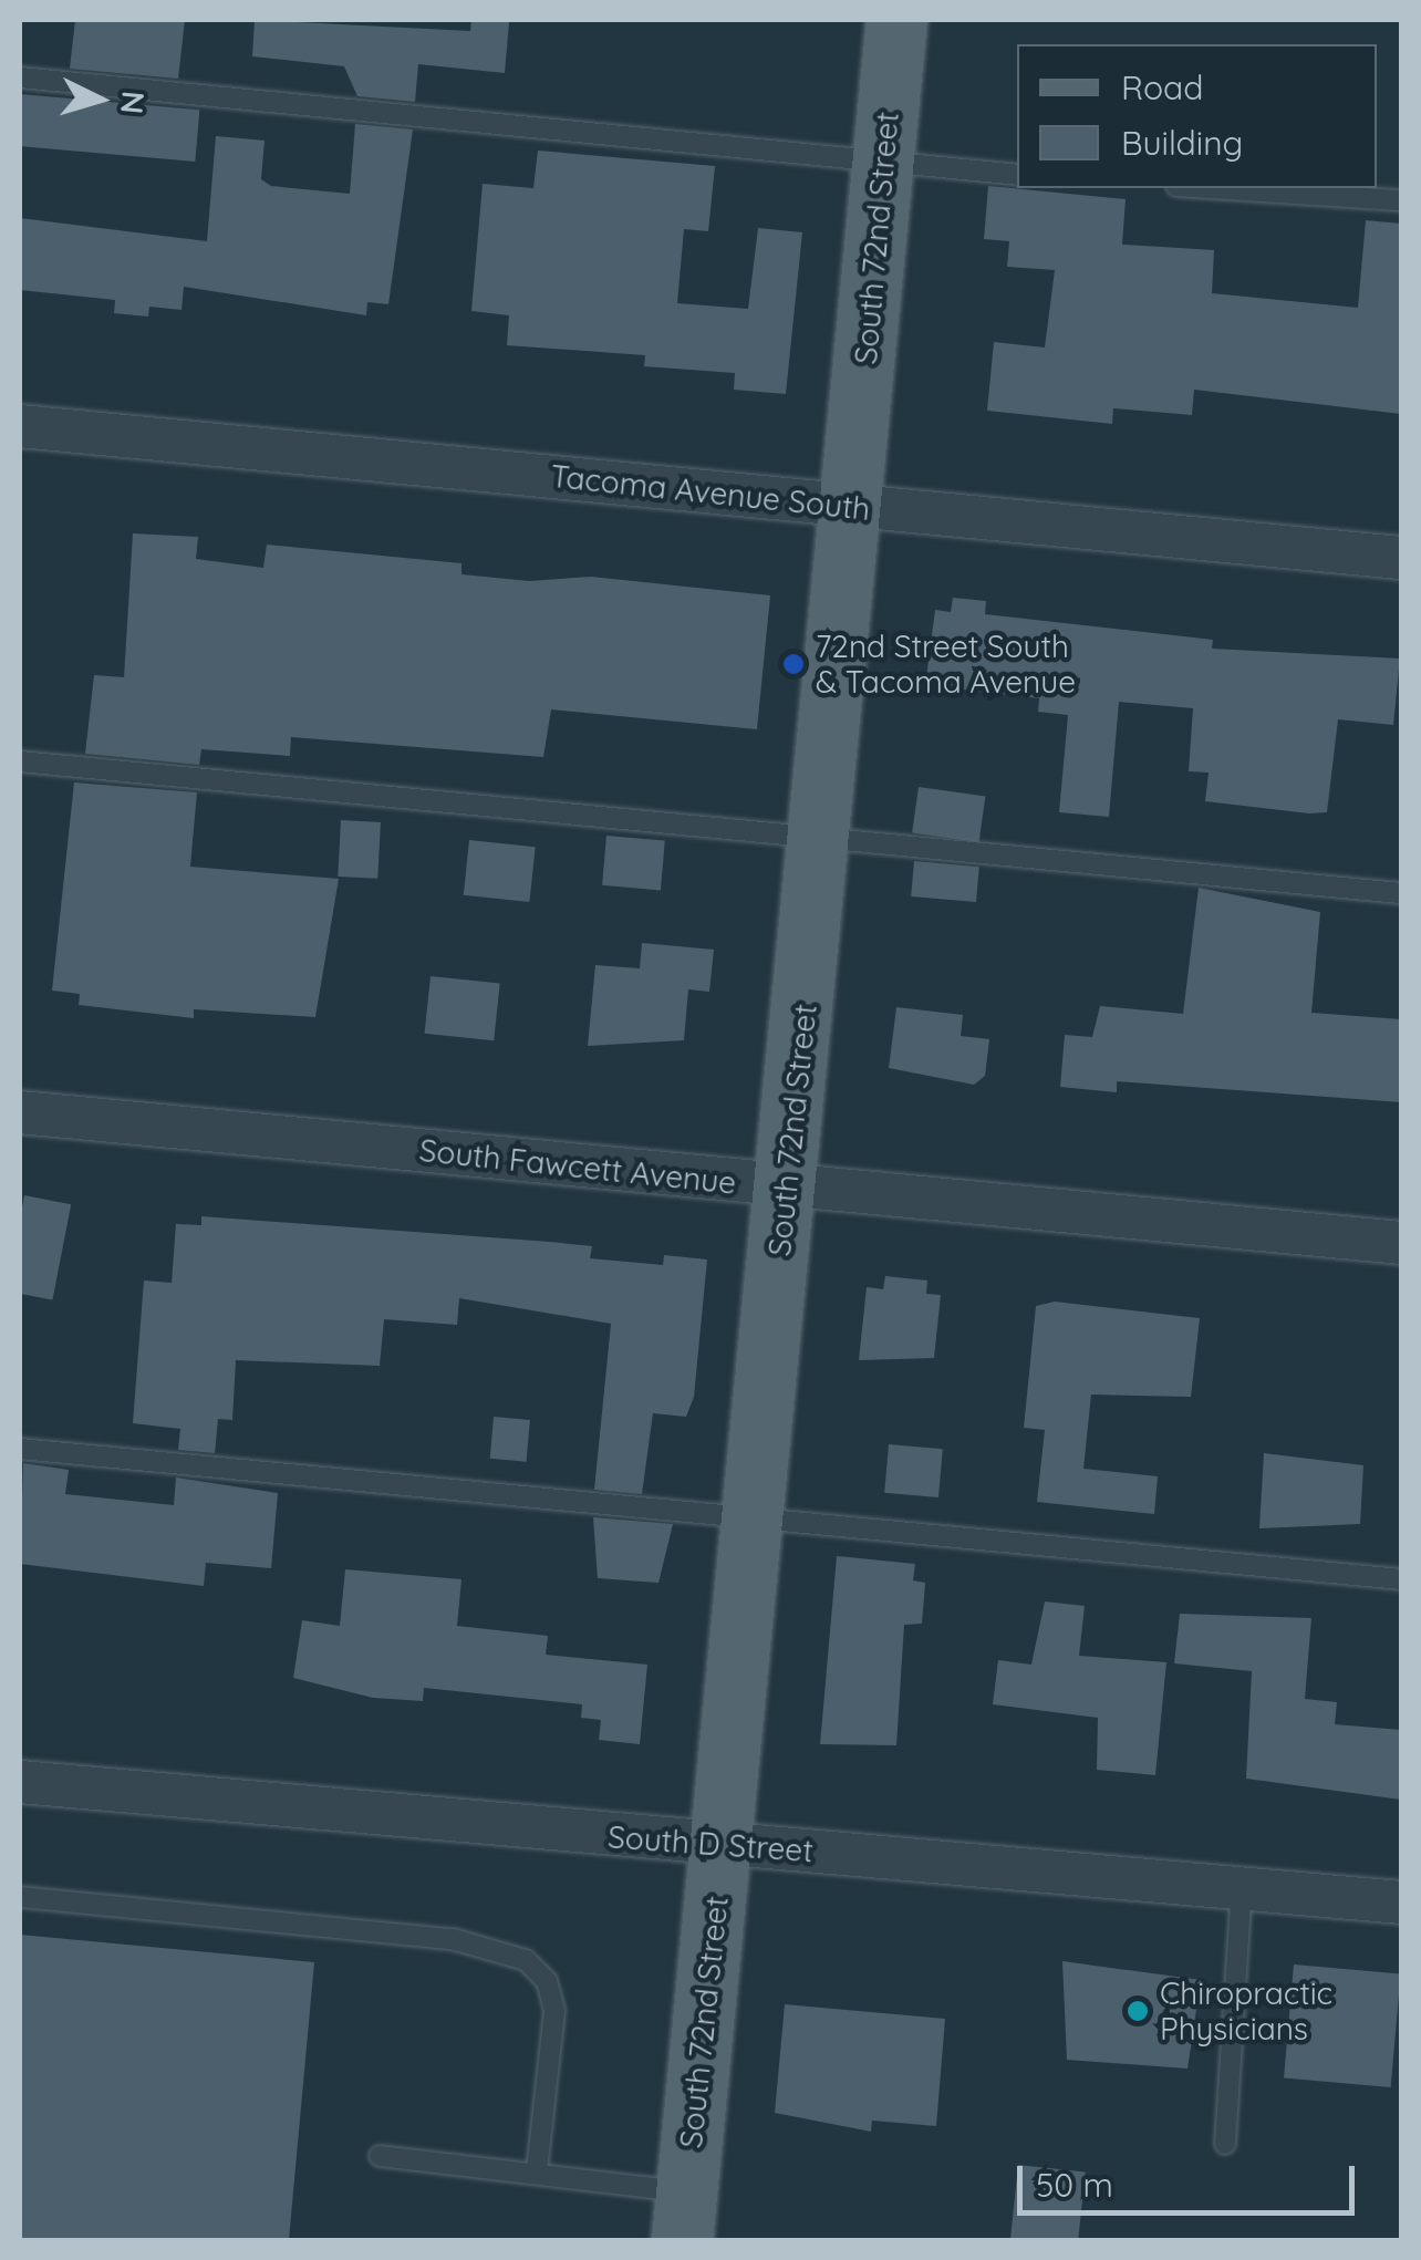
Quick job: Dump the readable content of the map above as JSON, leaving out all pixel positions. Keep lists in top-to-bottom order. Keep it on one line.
{"streets":{"main road":["South 72nd Street"],"street":["Tacoma Avenue South","South Fawcett Avenue","South D Street"]},"crossings":[["South 72nd Street","Tacoma Avenue South"],["South 72nd Street","South Fawcett Avenue"],["South 72nd Street","South D Street"]],"places":["72nd Street South & Tacoma Avenue","Chiropractic Physicians"],"legend":["Road","Building"],"scale_bar":"50 m","north":"right"}
